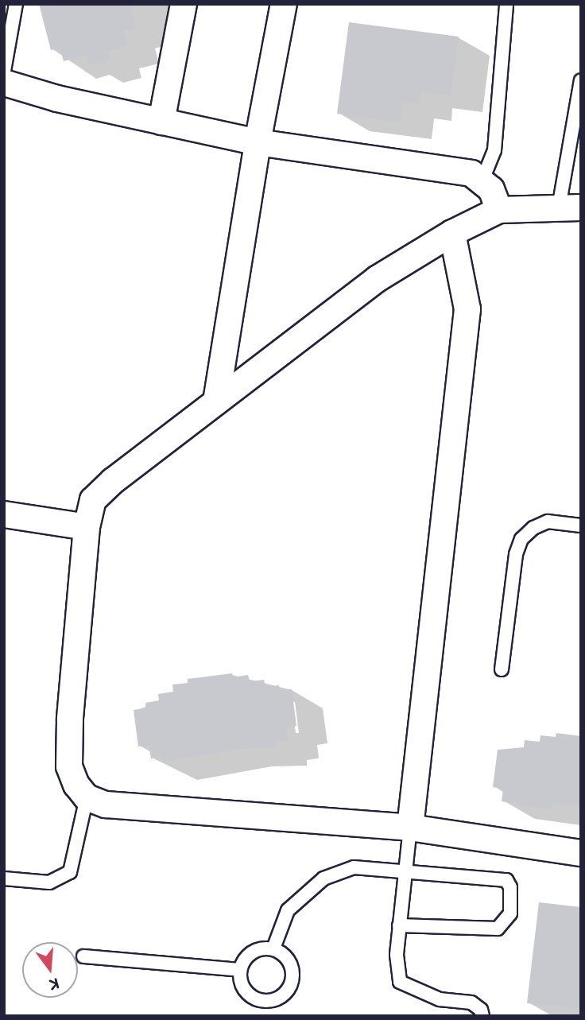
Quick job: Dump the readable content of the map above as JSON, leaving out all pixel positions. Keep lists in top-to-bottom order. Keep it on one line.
{"north":"bottom"}
